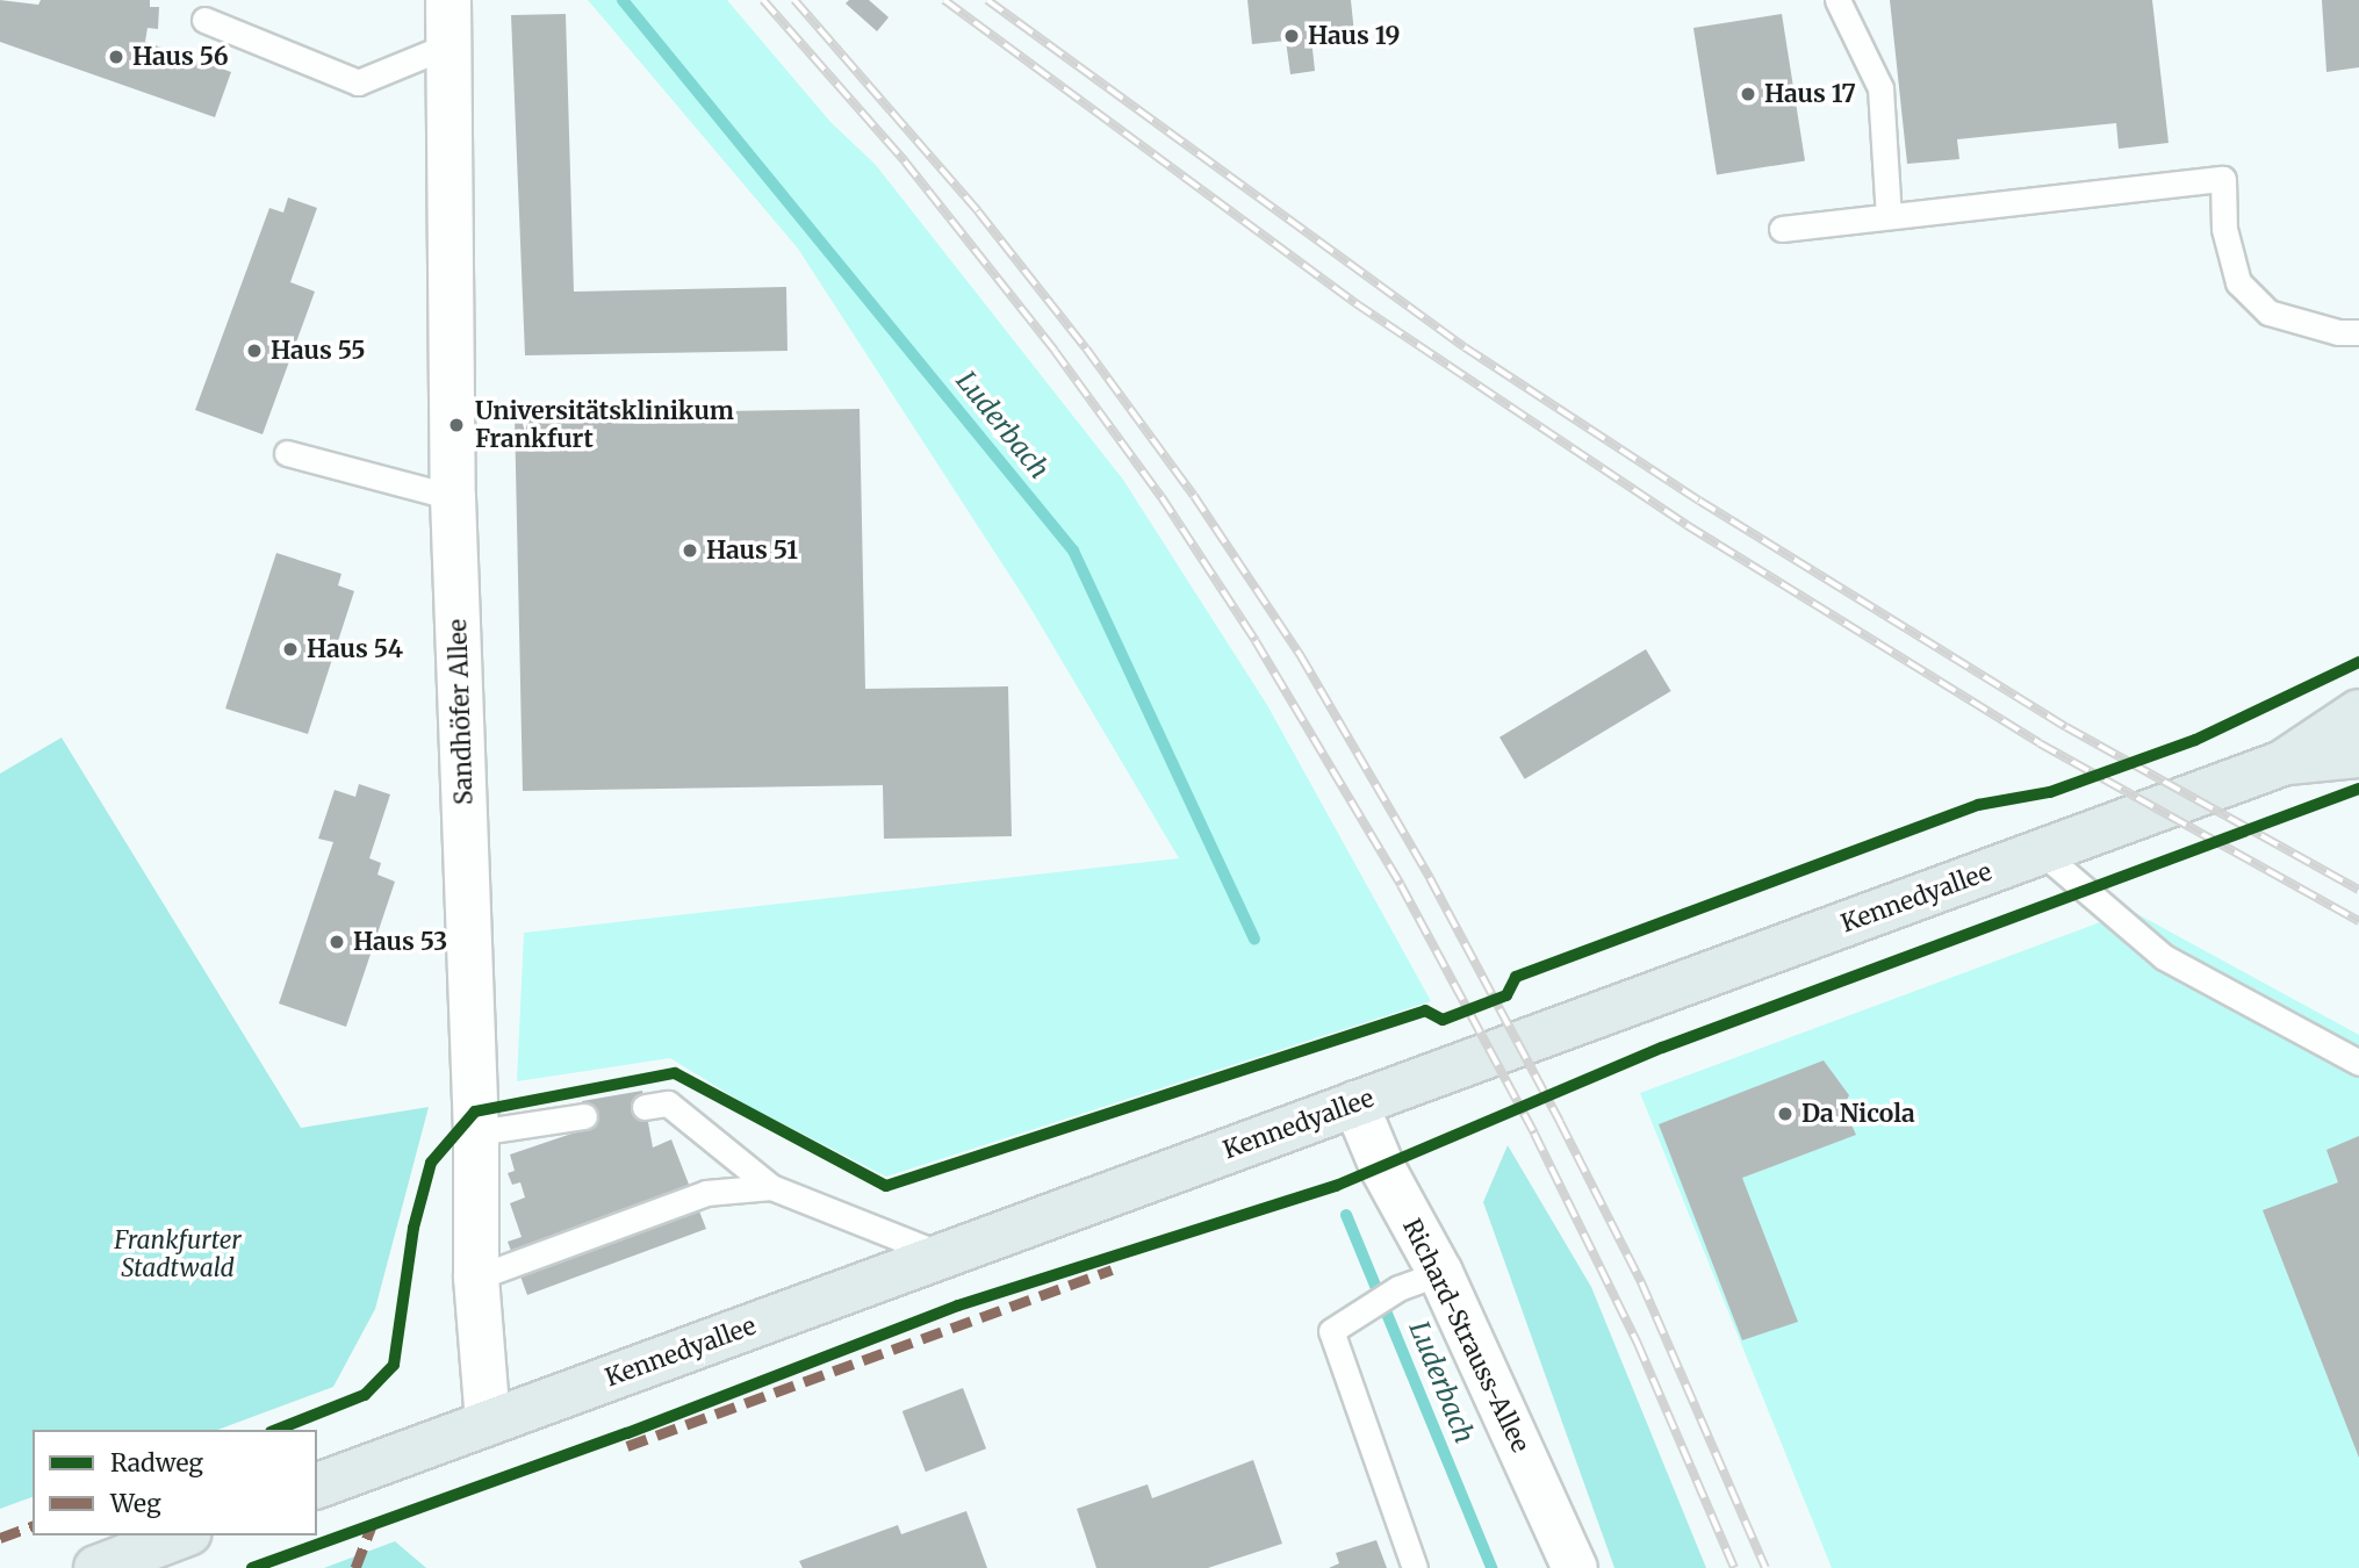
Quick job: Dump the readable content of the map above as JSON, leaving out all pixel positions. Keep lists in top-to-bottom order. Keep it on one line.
{"streets":{"main road":["Kennedyallee"],"street":["Sandhöfer Allee","Richard-Strauss-Allee"]},"crossings":[["Sandhöfer Allee","Kennedyallee"],["Kennedyallee","Richard-Strauss-Allee"]],"water":["Luderbach"],"parks":["Frankfurter Stadtwald"],"places":["Haus 19","Haus 56","Haus 17","Haus 55","Universitätsklinikum Frankfurt","Haus 51","Haus 54","Haus 53","Da Nicola"],"legend":["Radweg","Weg"]}
